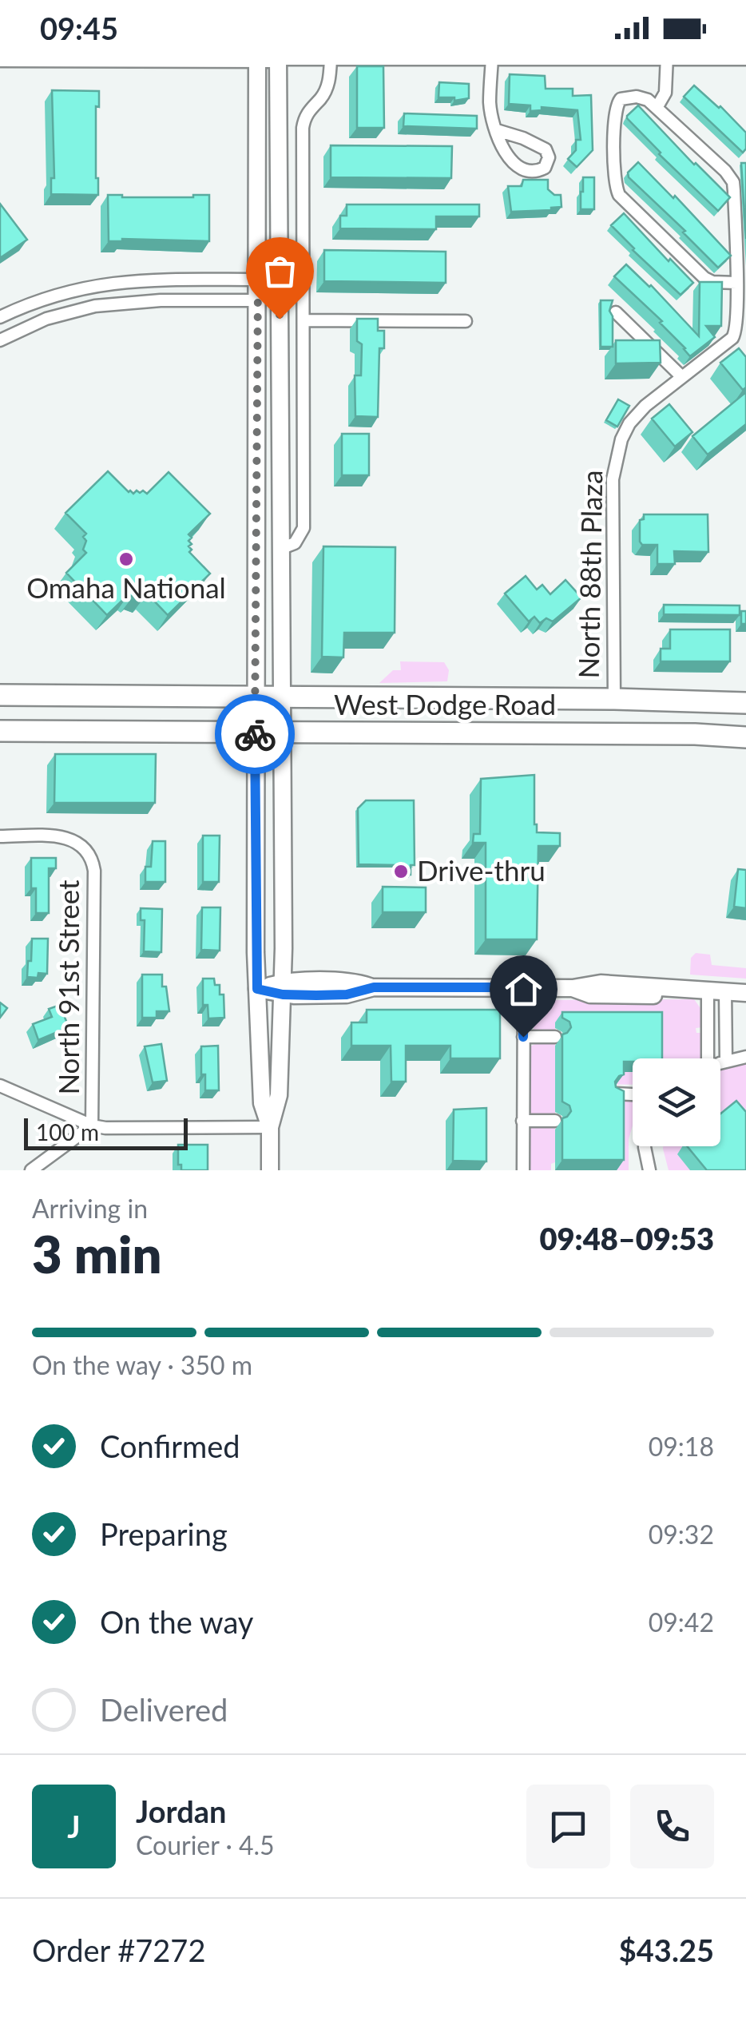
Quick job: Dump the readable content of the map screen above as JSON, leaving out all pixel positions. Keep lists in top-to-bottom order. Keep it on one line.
{"streets":{"highway":["West Dodge Road"],"street":["North 88th Plaza","North 91st Street"]},"crossings":[["North 88th Plaza","West Dodge Road"]],"places":["Omaha National","Drive-thru"],"scale_bar":"100 m","page":{"status":"09:45","scale":"100 m","heading":["3 min","Arriving in","09:48–09:53"],"panel":["Jordan","Courier · 4.5","Order #7272","$43.25"],"bar":"On the way · 350 m","list":[["Confirmed","09:18"],["Preparing","09:32"],["On the way","09:42"],"Delivered"],"round":"J"}}
